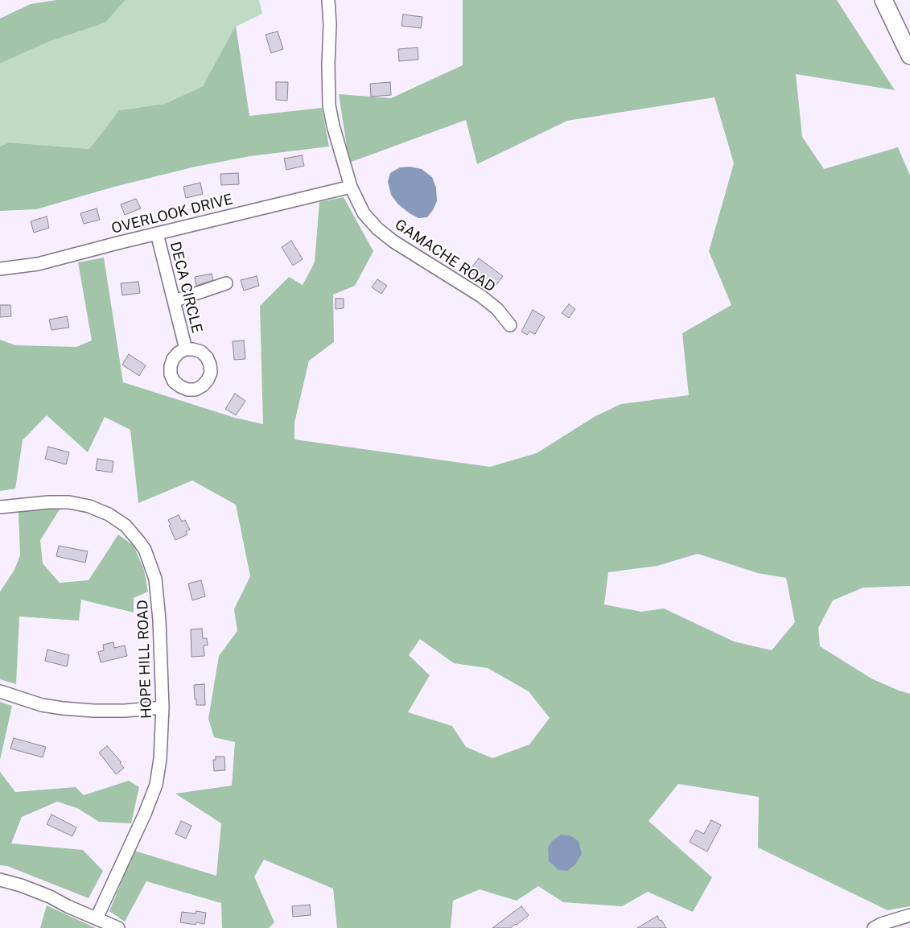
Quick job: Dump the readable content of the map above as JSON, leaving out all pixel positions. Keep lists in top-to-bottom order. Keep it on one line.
{"streets":{"street":["OVERLOOK DRIVE","GAMACHE ROAD","DECA CIRCLE","HOPE HILL ROAD"]},"crossings":[["OVERLOOK DRIVE","GAMACHE ROAD"],["OVERLOOK DRIVE","DECA CIRCLE"]]}
